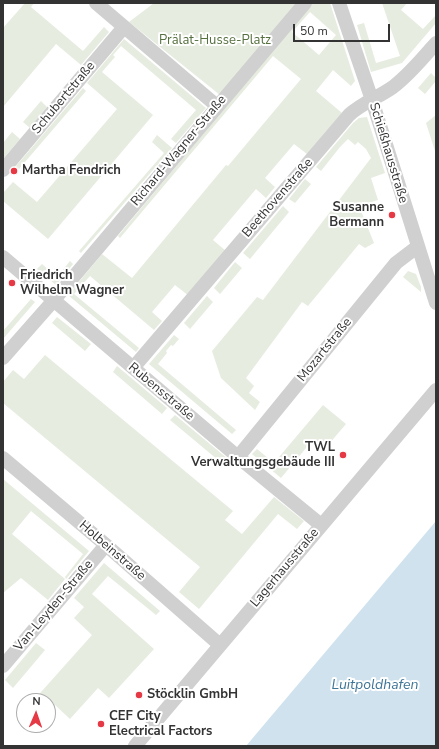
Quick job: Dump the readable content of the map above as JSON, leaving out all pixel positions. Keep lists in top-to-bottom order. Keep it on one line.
{"streets":{"street":["Schubertstraße","Richard-Wagner-Straße","Schießhausstraße","Beethovenstraße","Mozartstraße","Rubensstraße","Holbeinstraße","Lagerhausstraße","Van-Leyden-Straße"]},"crossings":[["Richard-Wagner-Straße","Rubensstraße"],["Schießhausstraße","Beethovenstraße"],["Schießhausstraße","Mozartstraße"],["Beethovenstraße","Rubensstraße"],["Mozartstraße","Rubensstraße"],["Rubensstraße","Lagerhausstraße"],["Holbeinstraße","Lagerhausstraße"],["Holbeinstraße","Van-Leyden-Straße"]],"water":["Luitpoldhafen"],"parks":["Prälat-Husse-Platz"],"places":["Martha Fendrich","Susanne Bermann","Friedrich Wilhelm Wagner","TWL Verwaltungsgebäude III","Stöcklin GmbH","CEF City Electrical Factors"],"scale_bar":"50 m","north":"top"}
